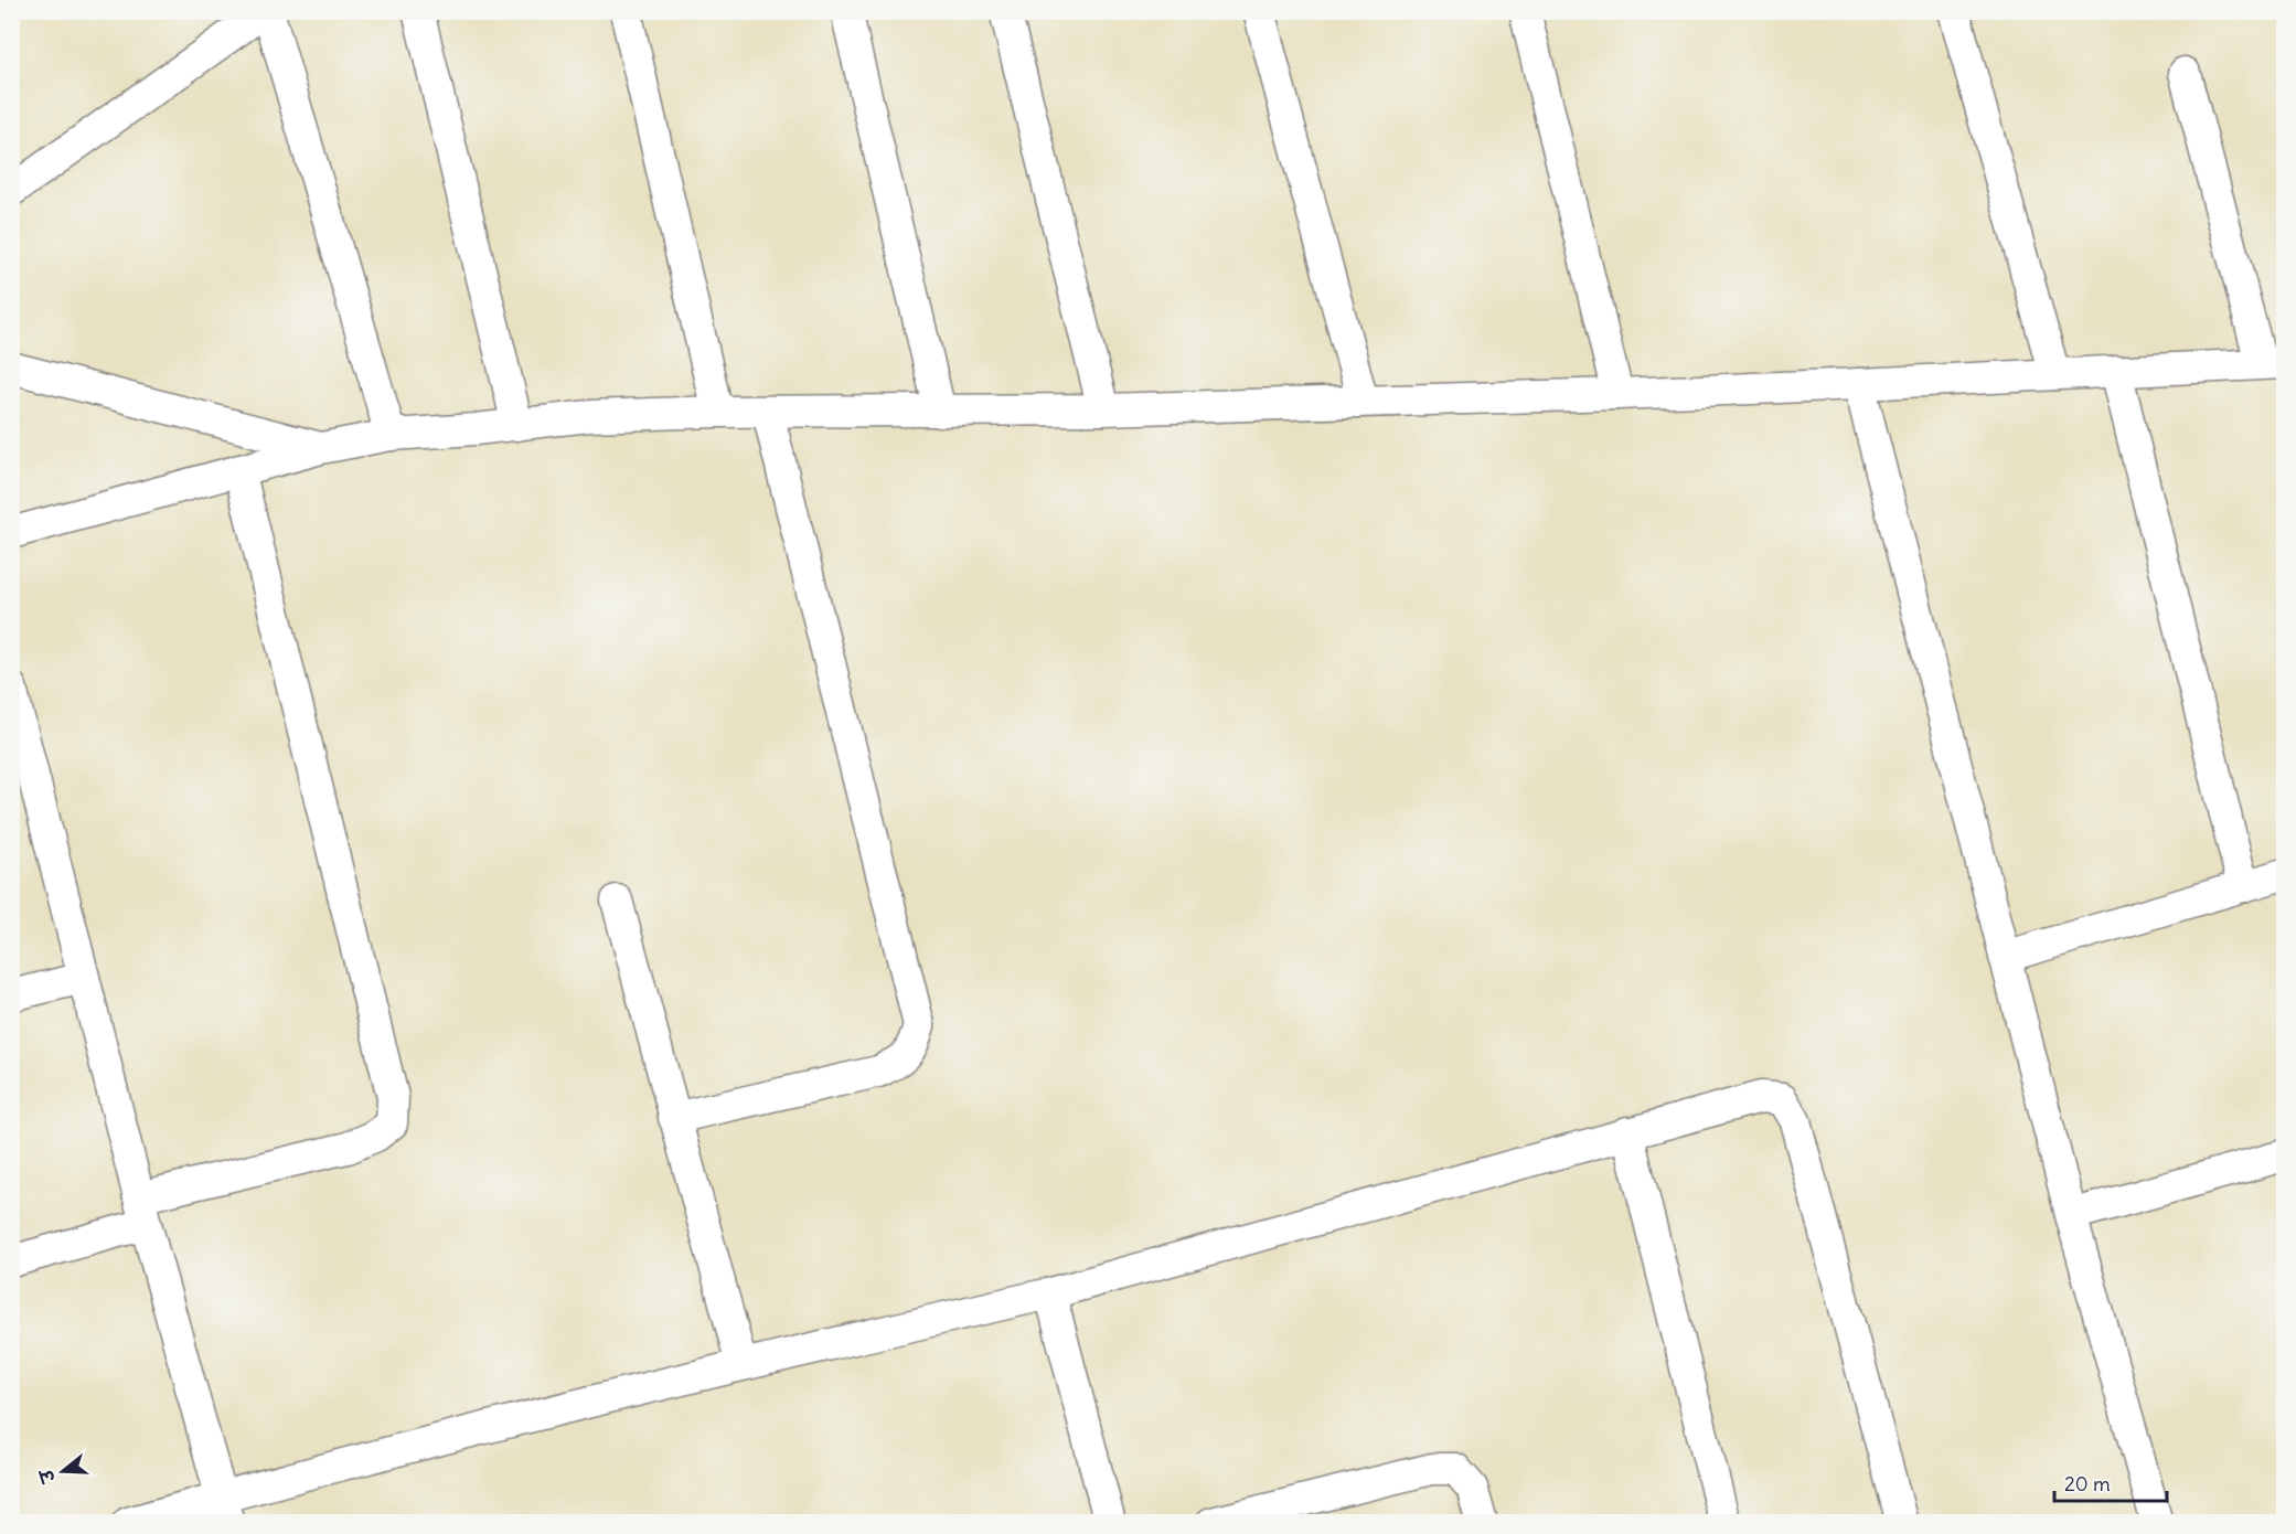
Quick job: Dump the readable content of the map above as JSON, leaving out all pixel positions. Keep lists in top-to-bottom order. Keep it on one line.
{"scale_bar":"20 m","north":"left"}
